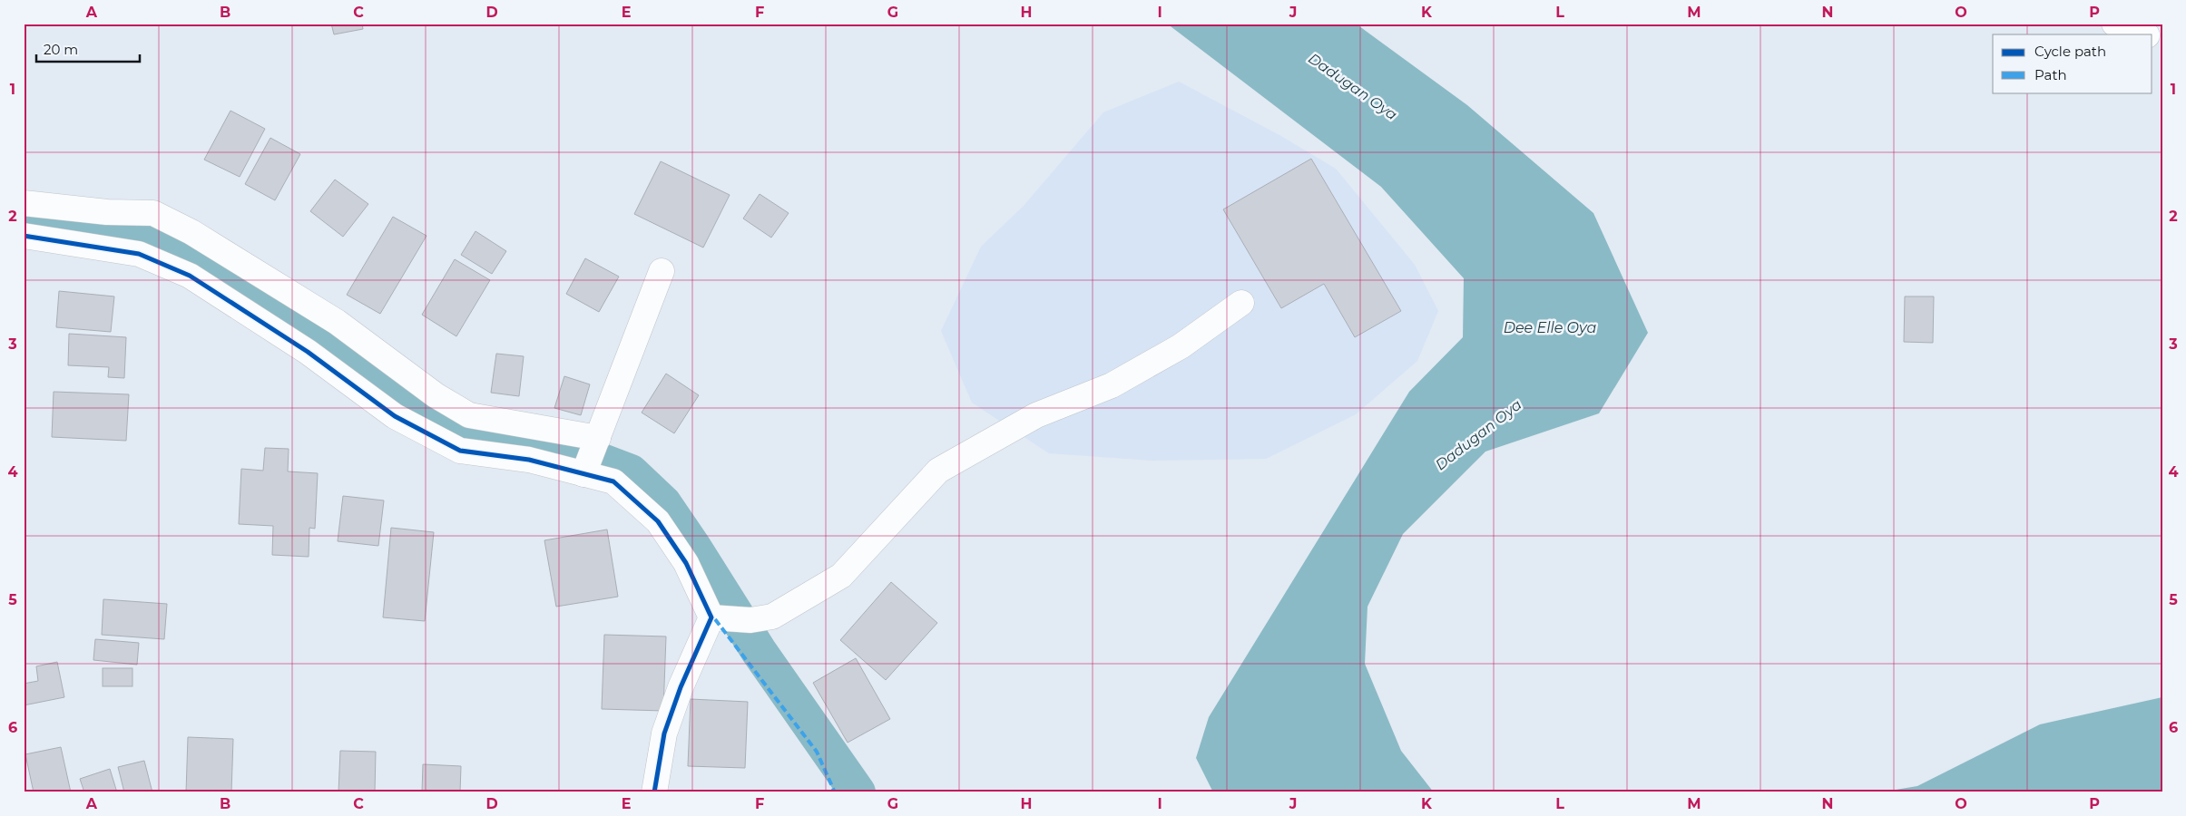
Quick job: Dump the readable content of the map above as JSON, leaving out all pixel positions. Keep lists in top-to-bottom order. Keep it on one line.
{"water":["Dadugan Oya","Dee Elle Oya"],"legend":["Cycle path","Path"],"scale_bar":"20 m","grid":{"columns":["A","B","C","D","E","F","G","H","I","J","K","L","M","N","O","P"],"rows":["1","2","3","4","5","6"]}}
